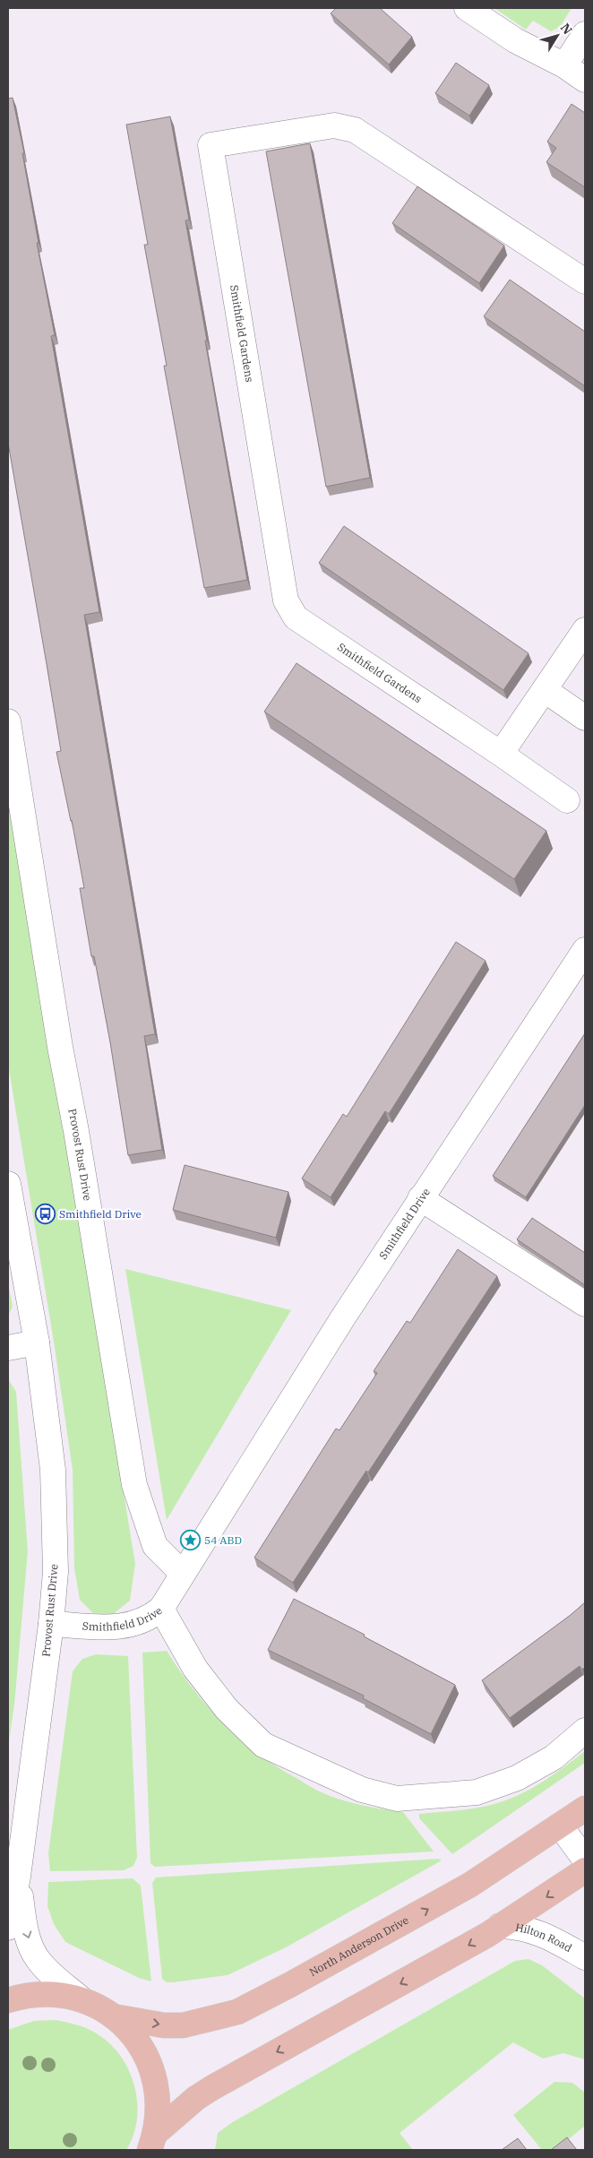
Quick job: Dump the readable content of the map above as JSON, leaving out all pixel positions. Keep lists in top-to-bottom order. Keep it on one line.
{"streets":{"main road":["North Anderson Drive"],"street":["Smithfield Gardens","Provost Rust Drive","Smithfield Drive","Hilton Road"]},"crossings":[["Provost Rust Drive","Smithfield Drive"]],"places":{"bus stop":["Smithfield Drive"],"place":["54 ABD"]},"north":"top right"}
